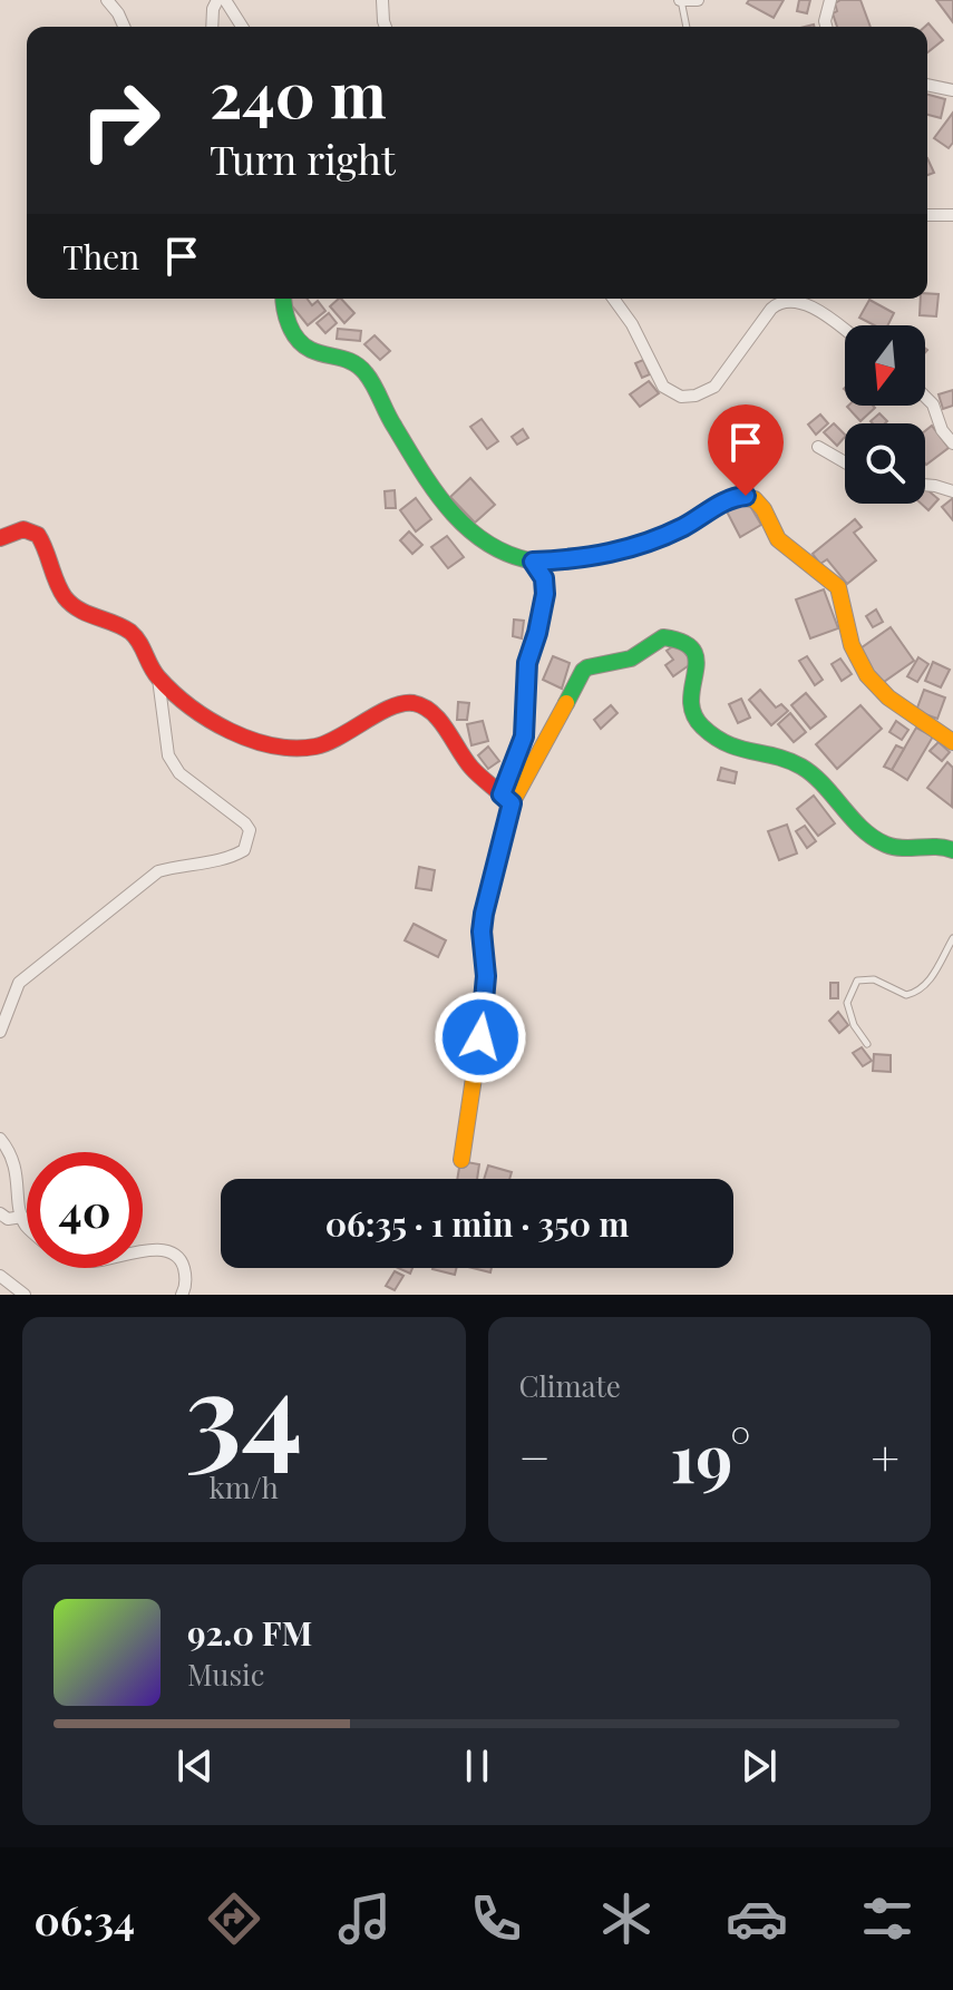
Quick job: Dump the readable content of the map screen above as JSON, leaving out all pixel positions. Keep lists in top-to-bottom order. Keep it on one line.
{"north":"bottom","page":{"turn":["240 m","Turn right"],"then":"Then","limit":"40","trip":"06:35 · 1 min · 350 m","tile":[["34","km/h"],"Climate"],"heat":["−","19°","+"],"song":["92.0 FM","Music"],"tabs":"06:34"}}
